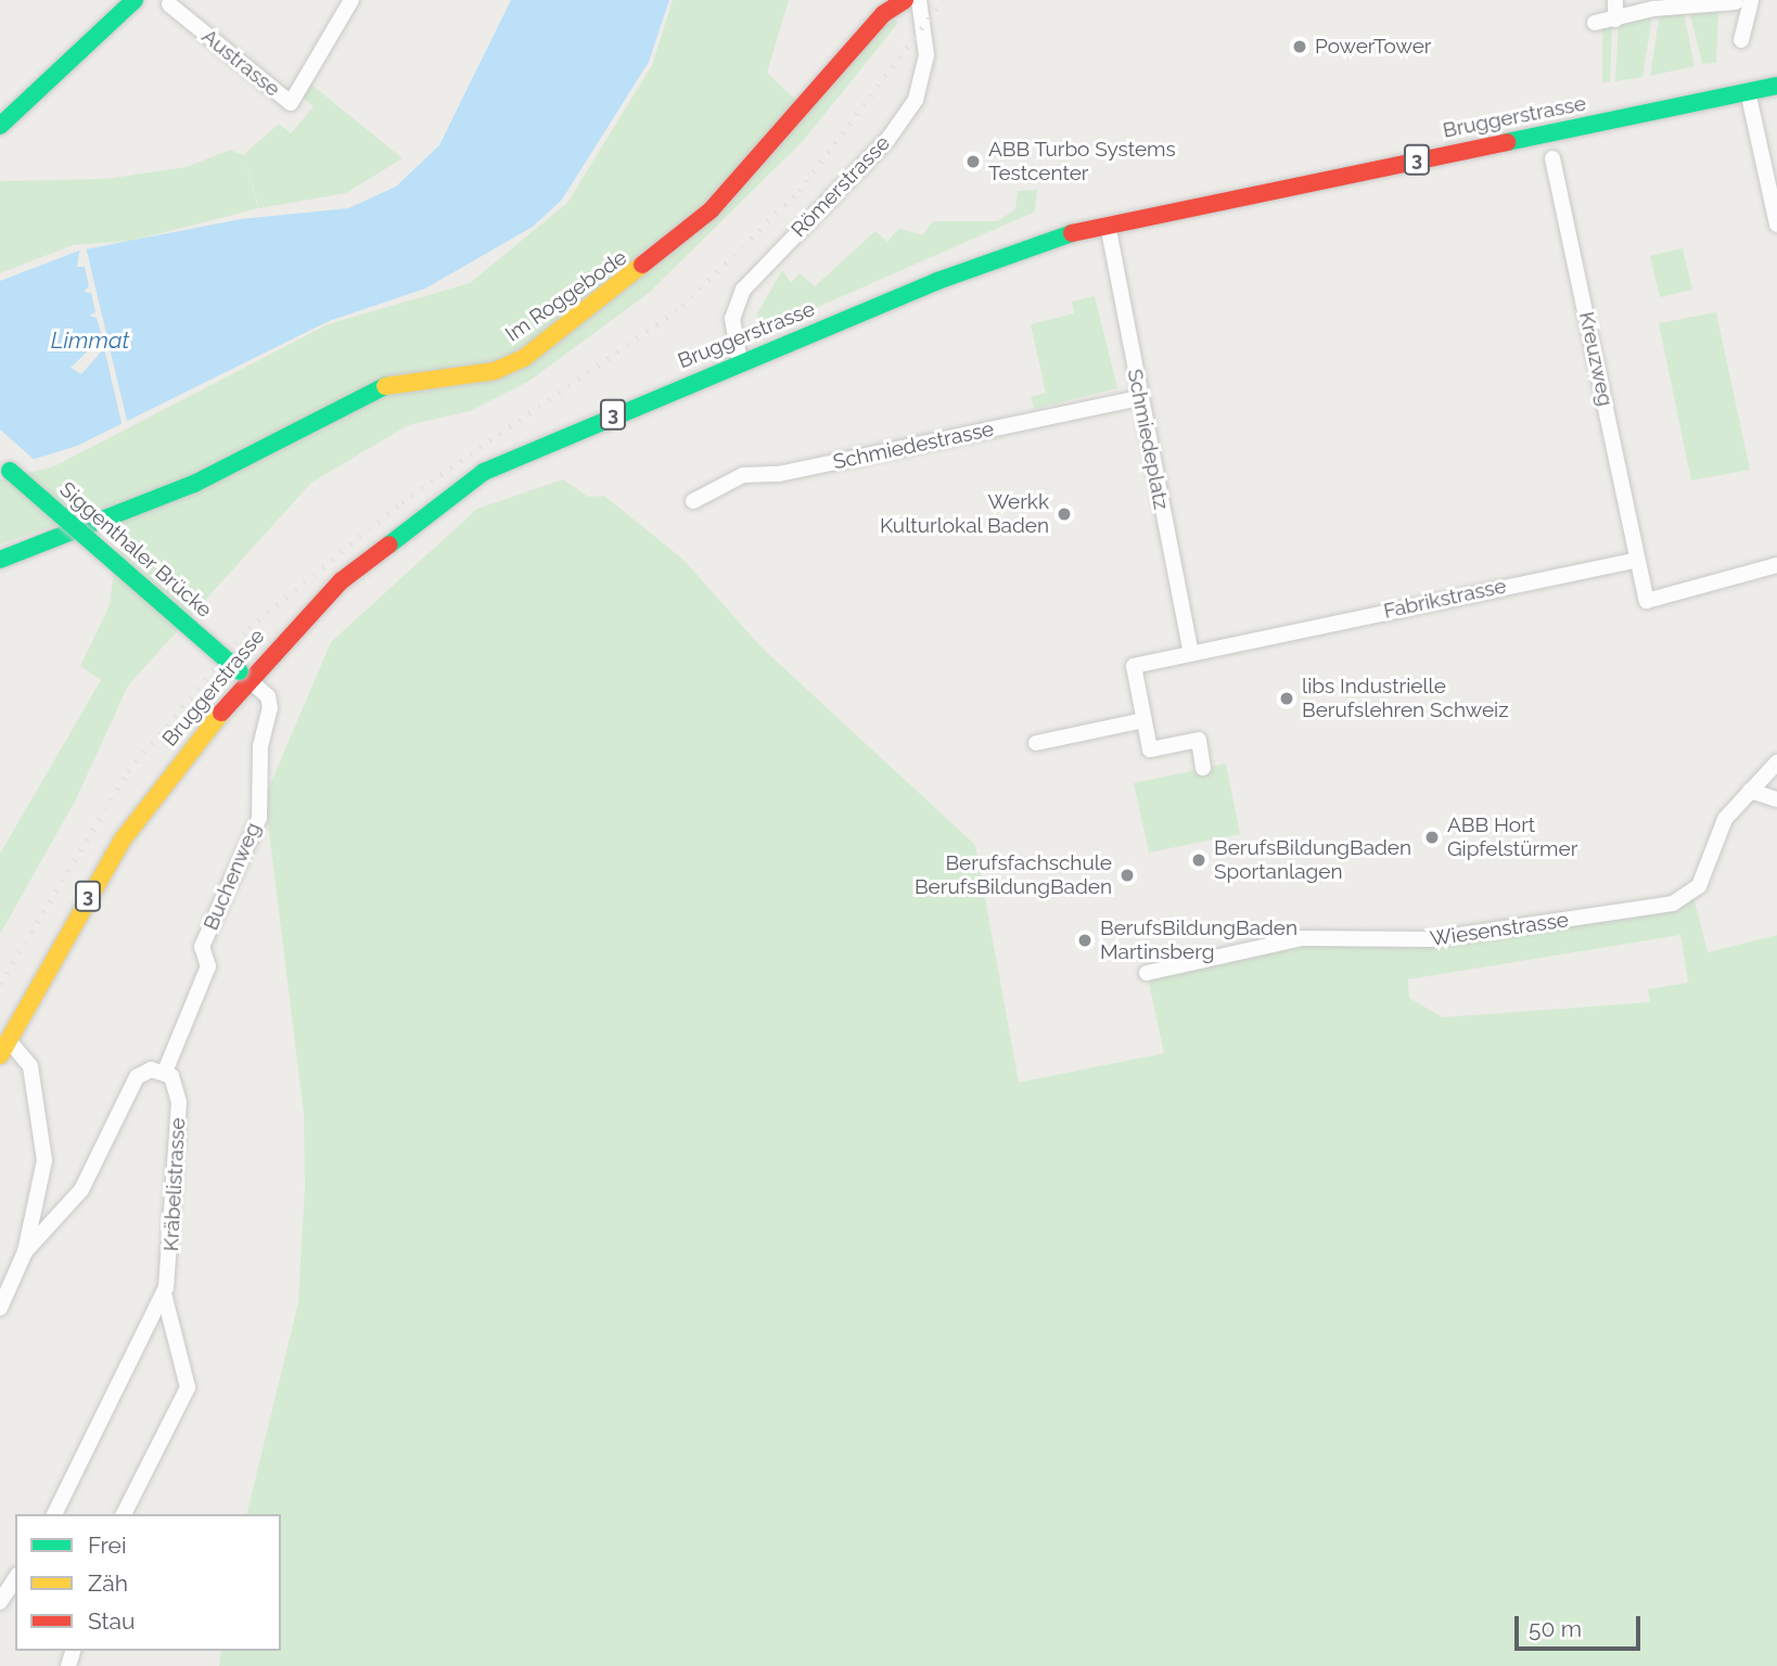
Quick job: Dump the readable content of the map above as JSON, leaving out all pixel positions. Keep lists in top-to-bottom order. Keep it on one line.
{"streets":{"main road":["Bruggerstrasse","3","Im Roggebode","Siggenthaler Brücke"],"street":["Austrasse","Römerstrasse","Kreuzweg","Schmiedeplatz","Schmiedestrasse","Fabrikstrasse","Buchenweg","Wiesenstrasse","Kräbelistrasse"]},"crossings":[["Bruggerstrasse","Römerstrasse"],["Bruggerstrasse","Schmiedeplatz"],["Bruggerstrasse","Siggenthaler Brücke"],["Bruggerstrasse","Buchenweg"],["Kreuzweg","Fabrikstrasse"],["Schmiedeplatz","Schmiedestrasse"],["Schmiedeplatz","Fabrikstrasse"],["Siggenthaler Brücke","Buchenweg"],["Buchenweg","Kräbelistrasse"]],"water":["Limmat"],"places":["PowerTower","ABB Turbo Systems Testcenter","Werkk Kulturlokal Baden","libs Industrielle Berufslehren Schweiz","ABB Hort Gipfelstürmer","BerufsBildungBaden Sportanlagen","Berufsfachschule BerufsBildungBaden","BerufsBildungBaden Martinsberg"],"legend":["Frei","Zäh","Stau"],"scale_bar":"50 m"}
